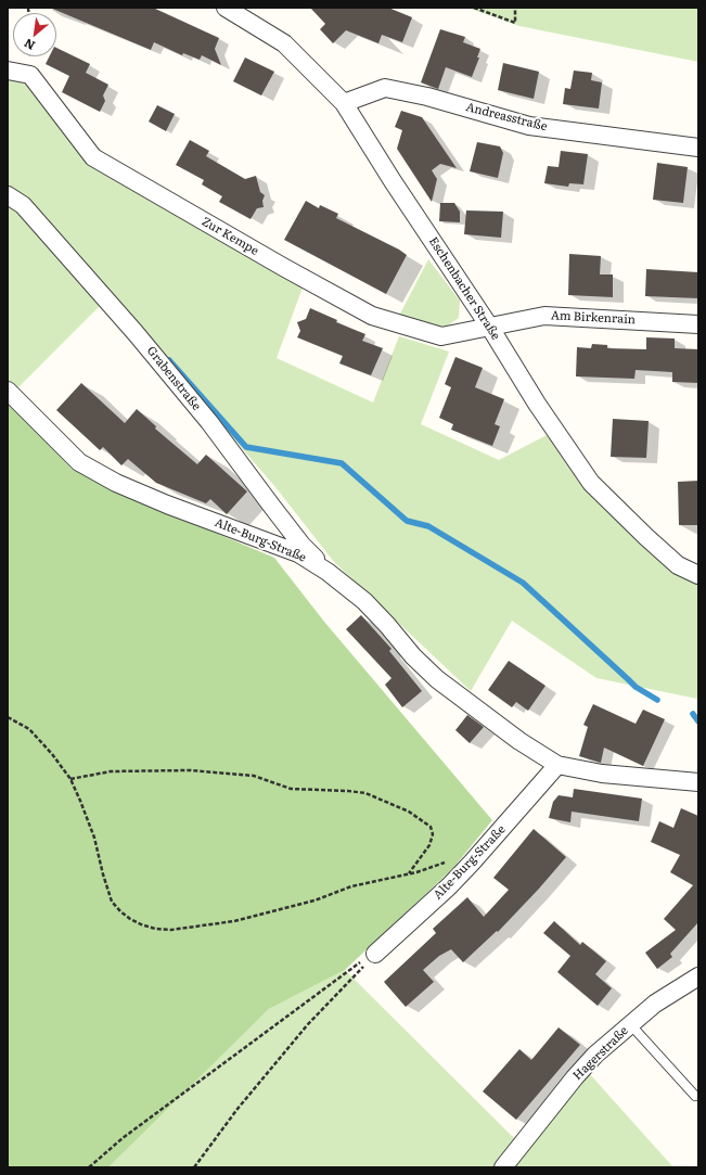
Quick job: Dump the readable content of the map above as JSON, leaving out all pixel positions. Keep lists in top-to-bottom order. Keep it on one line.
{"streets":{"street":["Andreasstraße","Zur Kempe","Eschenbacher Straße","Am Birkenrain","Grabenstraße","Alte-Burg-Straße","Hagerstraße"]},"crossings":[["Andreasstraße","Eschenbacher Straße"],["Zur Kempe","Eschenbacher Straße"],["Zur Kempe","Am Birkenrain"],["Eschenbacher Straße","Am Birkenrain"],["Grabenstraße","Alte-Burg-Straße"]],"north":"bottom left"}
